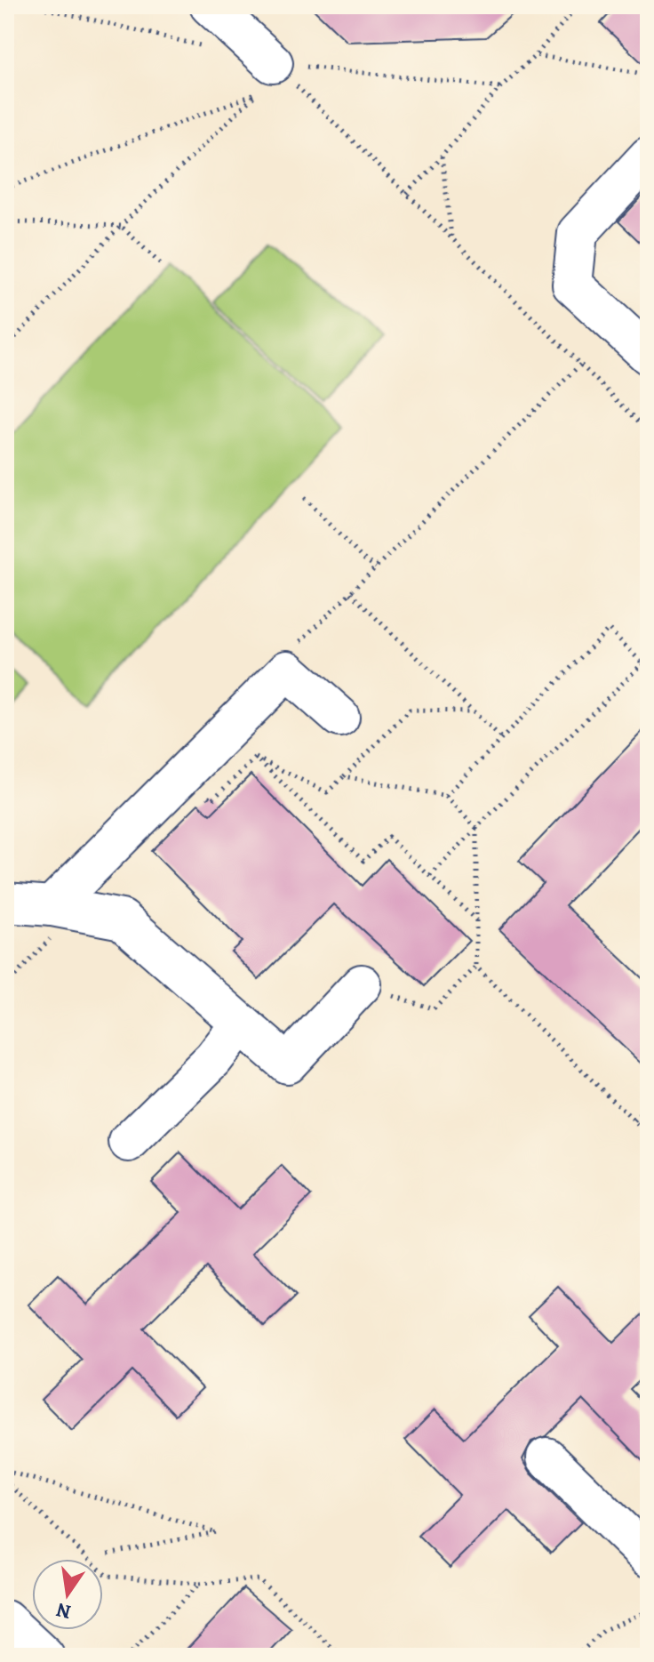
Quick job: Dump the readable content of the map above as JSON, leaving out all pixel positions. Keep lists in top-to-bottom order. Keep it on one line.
{"north":"bottom"}
